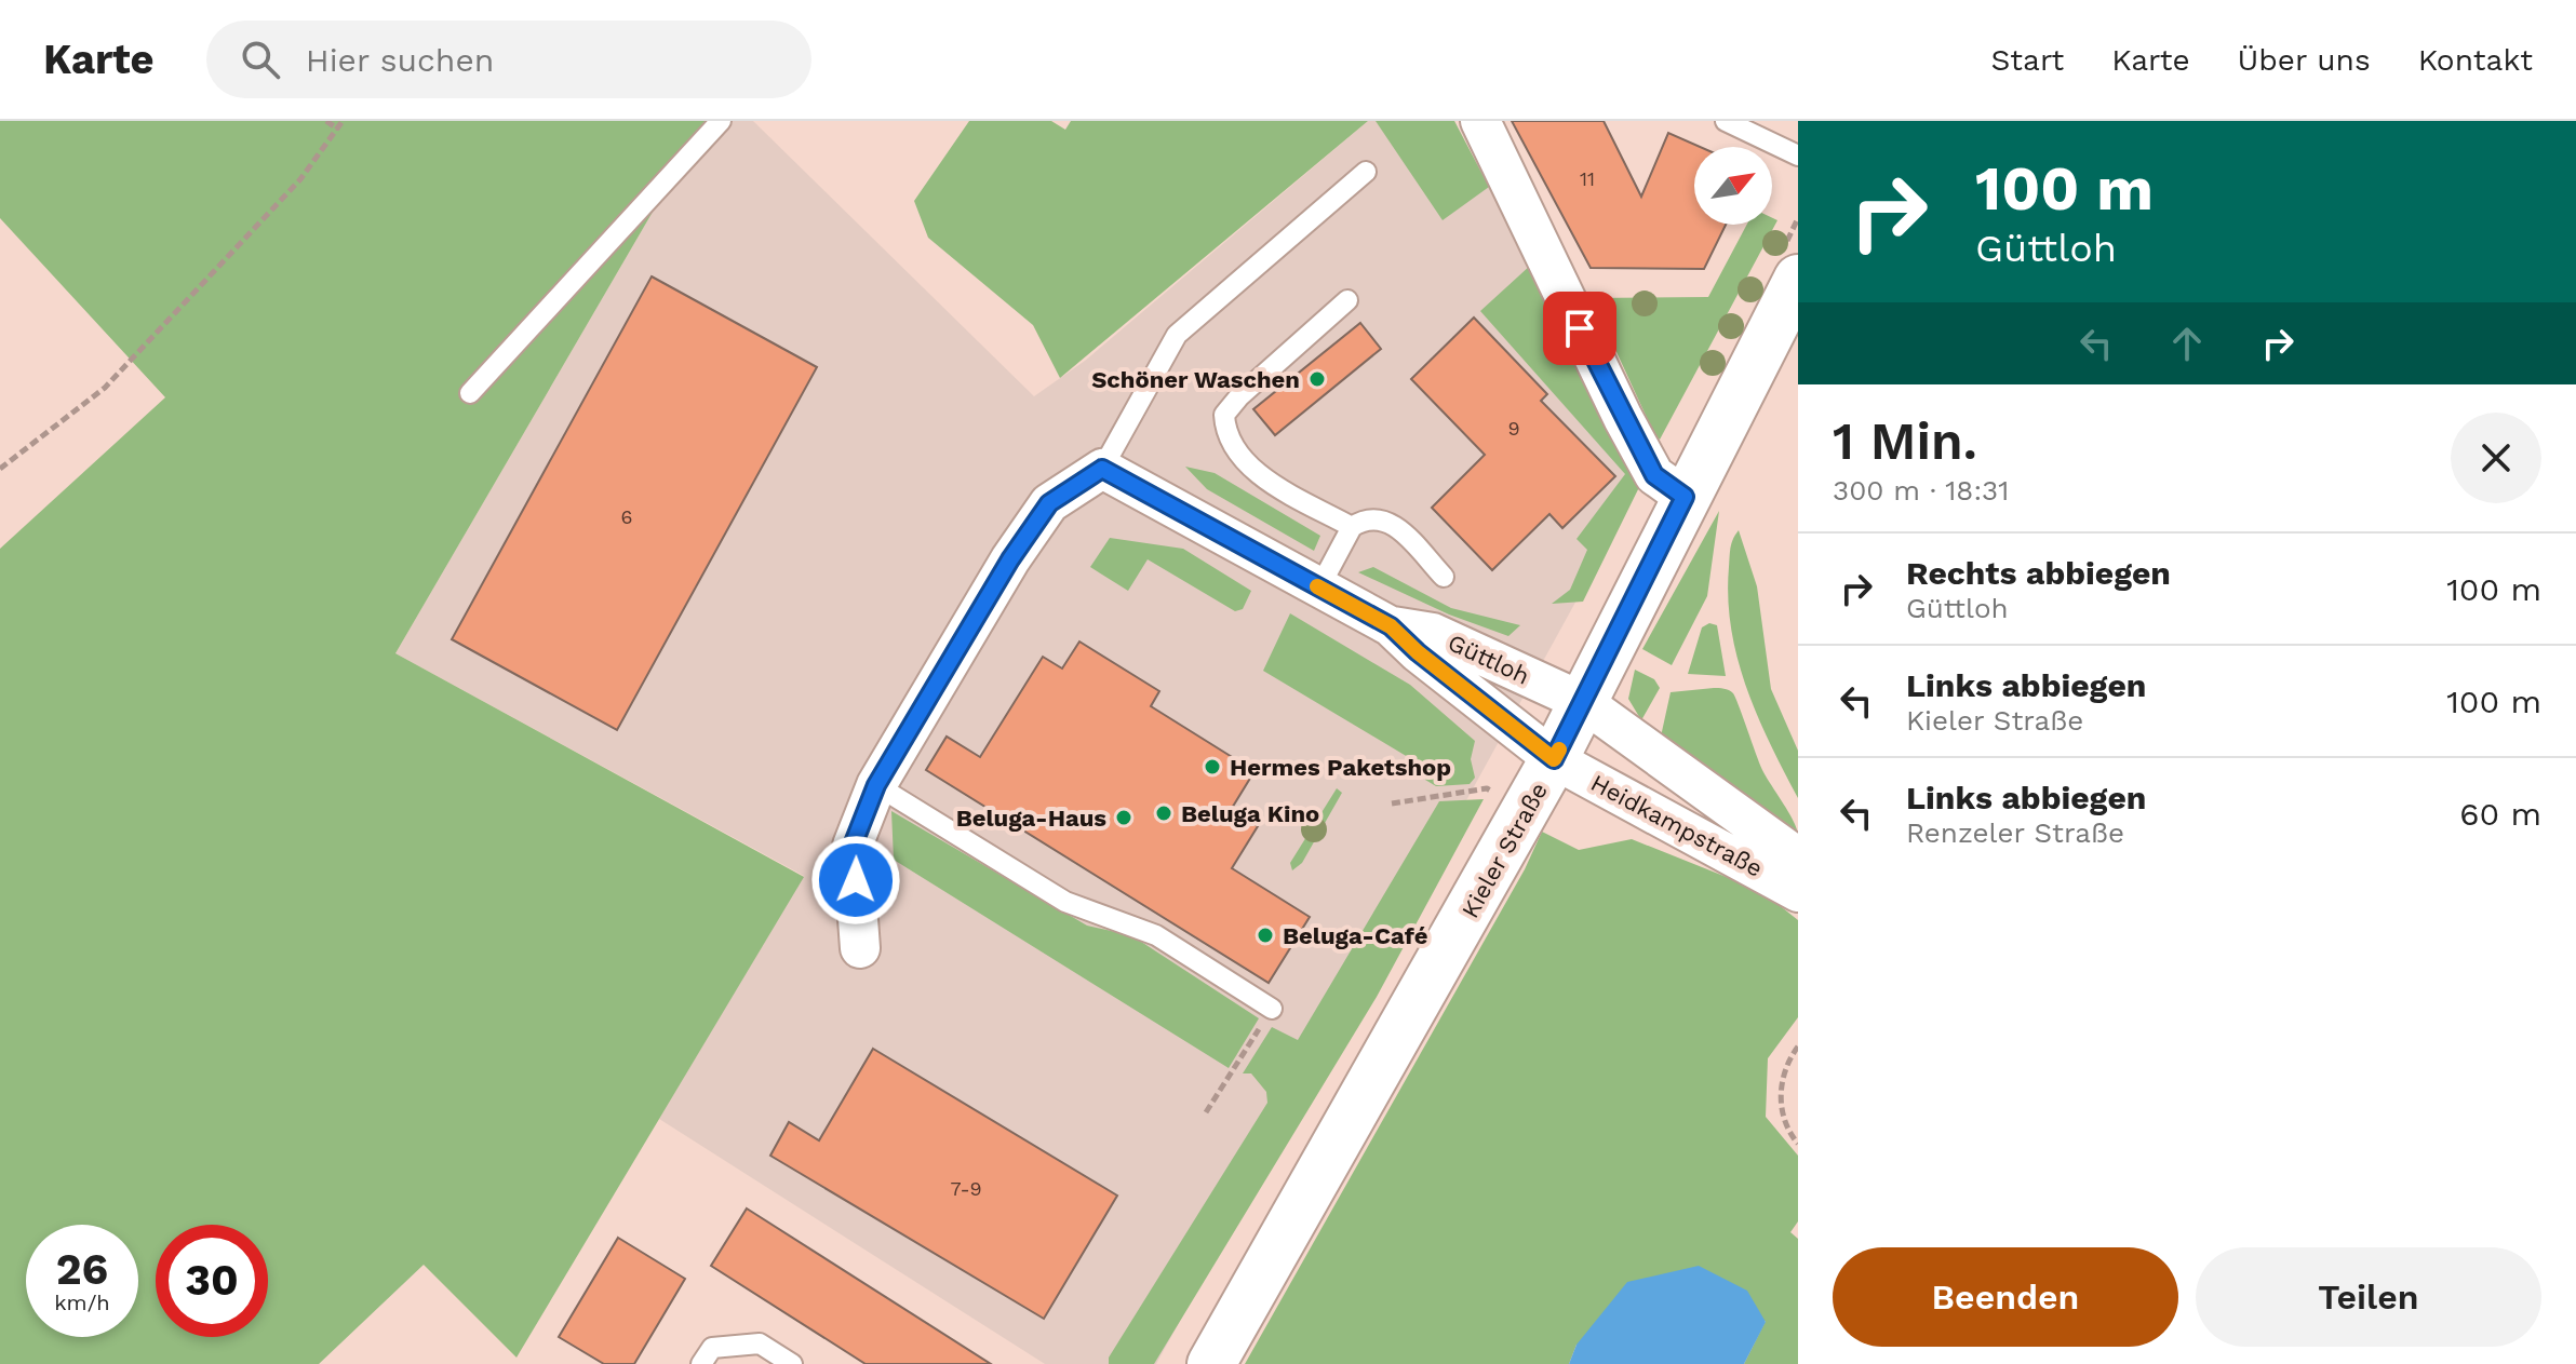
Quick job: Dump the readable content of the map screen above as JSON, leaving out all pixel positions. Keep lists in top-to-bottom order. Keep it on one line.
{"streets":{"main road":["Kieler Straße"],"street":["Güttloh","Heidkampstraße"]},"crossings":[["Güttloh","Heidkampstraße"],["Güttloh","Kieler Straße"],["Heidkampstraße","Kieler Straße"]],"places":["Schöner Waschen","Hermes Paketshop","Beluga Kino","Beluga-Haus","Beluga-Café"],"house_numbers":["11","9","6","7-9"],"north":"top right","page":{"header":"Karte","search":"Hier suchen","nav":["Start","Karte","Über uns","Kontakt"],"turn":["100 m","Güttloh"],"heading":["1 Min.","300 m · 18:31"],"list":[{"name":"Rechts abbiegen","note":"Güttloh","value":"100 m"},{"name":"Links abbiegen","note":"Kieler Straße","value":"100 m"},{"name":"Links abbiegen","note":"Renzeler Straße","value":"60 m"}],"speed":"26 km/h","limit":"30","buttons":["Beenden","Teilen"]}}
